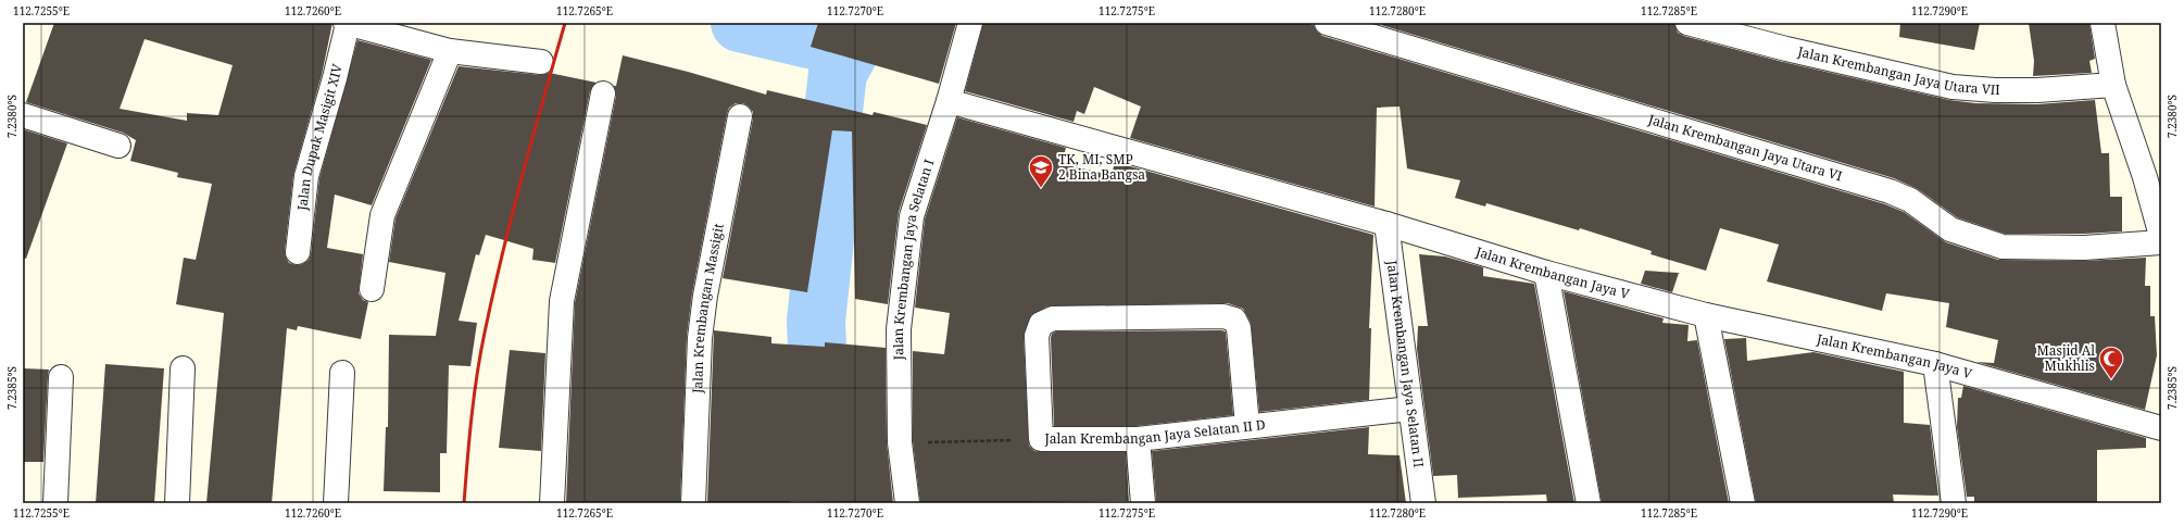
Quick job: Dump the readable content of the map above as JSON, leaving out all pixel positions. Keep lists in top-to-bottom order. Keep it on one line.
{"streets":{"street":["Jalan Krembangan Jaya Utara VII","Jalan Dupak Masigit XIV","Jalan Krembangan Jaya Utara VI","Jalan Krembangan Jaya Selatan I","Jalan Krembangan Jaya V","Jalan Krembangan Massigit","Jalan Krembangan Jaya Selatan II","Jalan Krembangan Jaya Selatan II D"]},"crossings":[["Jalan Krembangan Jaya Selatan I","Jalan Krembangan Jaya V"],["Jalan Krembangan Jaya Selatan I","Jalan Krembangan Jaya Selatan II D"],["Jalan Krembangan Jaya V","Jalan Krembangan Jaya Selatan II"],["Jalan Krembangan Jaya Selatan II","Jalan Krembangan Jaya Selatan II D"]],"places":{"school or university":["TK, MI, SMP 2 Bina Bangsa"],"mosque":["Masjid Al Mukhlis"]},"coordinates":["112.7255°E","112.7260°E","112.7265°E","112.7270°E","112.7275°E","112.7280°E","112.7285°E","112.7290°E","7.2380°S","7.2385°S"]}
